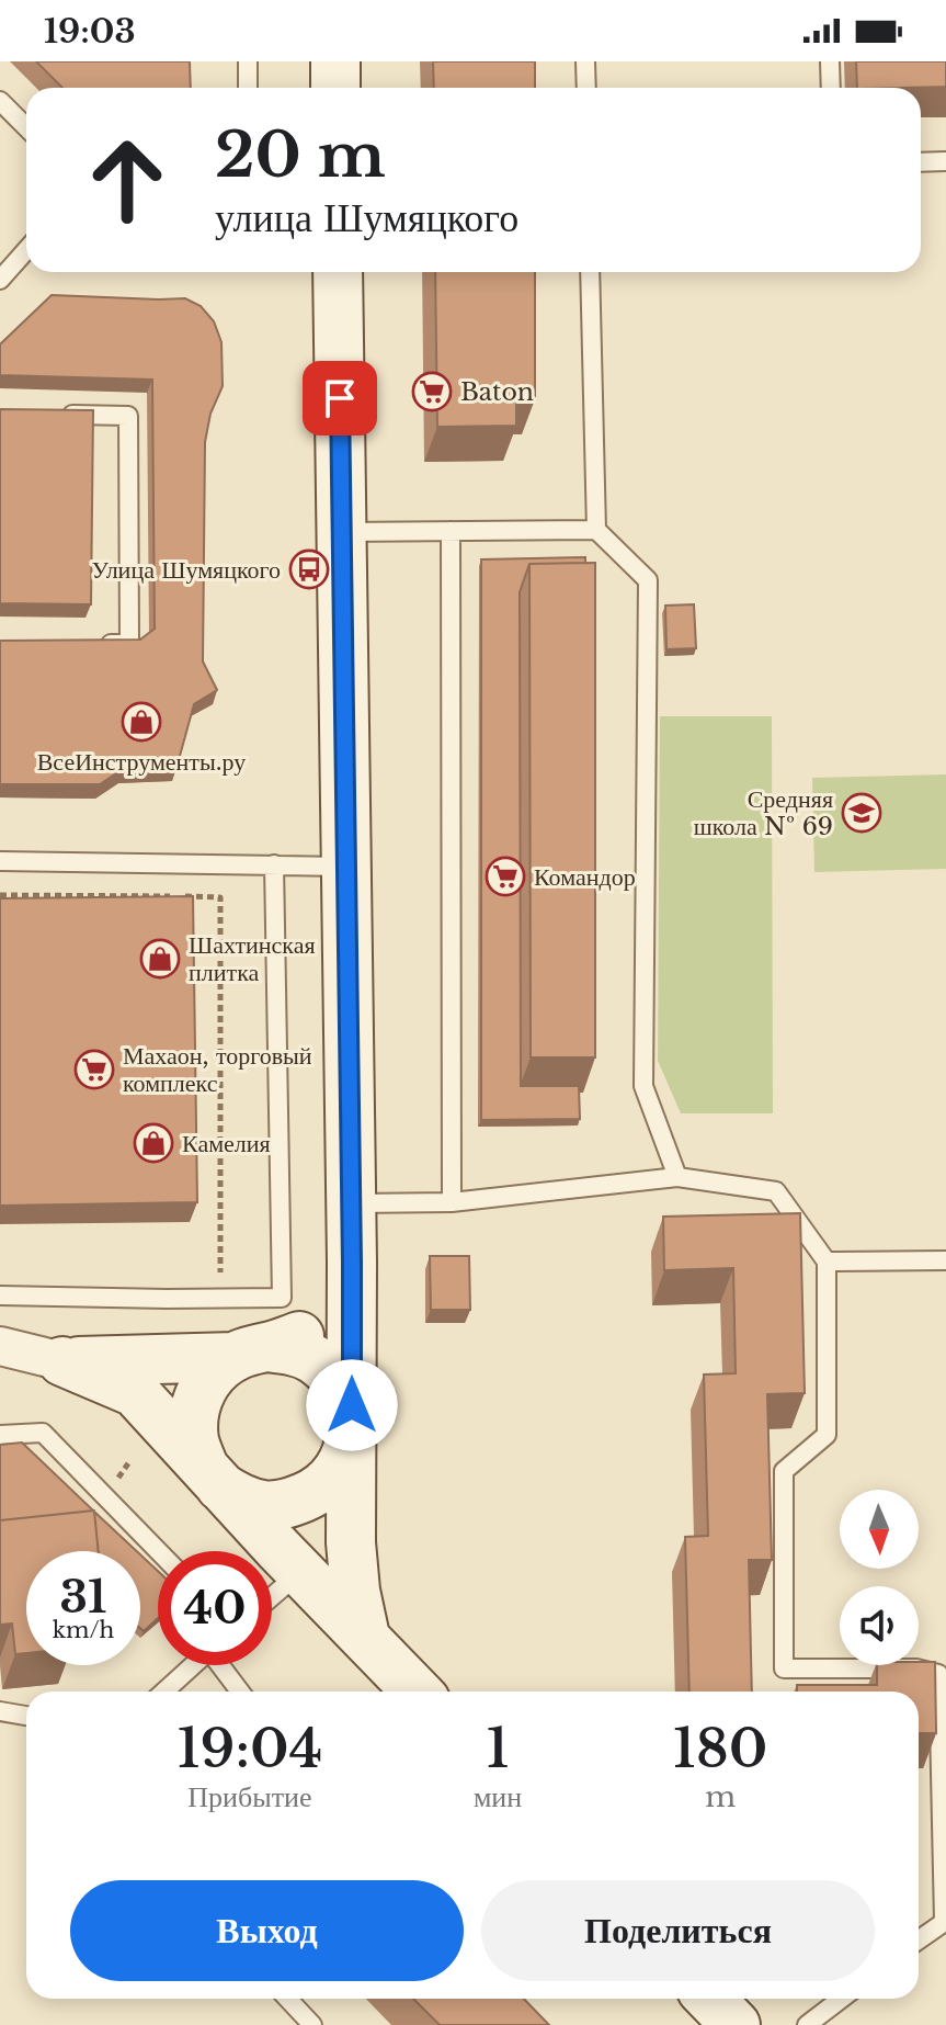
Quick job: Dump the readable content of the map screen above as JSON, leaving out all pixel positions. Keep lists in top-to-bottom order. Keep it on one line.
{"places":{"supermarket":["Baton","Командор","Махаон, торговый комплекс"],"bus stop":["Улица Шумяцкого"],"shop":["ВсеИнструменты.ру","Шахтинская плитка","Камелия"],"school or university":["Средняя школа № 69"]},"north":"bottom","page":{"status":"19:03","turn":["20 m","улица Шумяцкого"],"speed":"31 km/h","limit":"40","eta":["19:04","Прибытие","1","мин","180","m"],"buttons":["Выход","Поделиться"]}}
